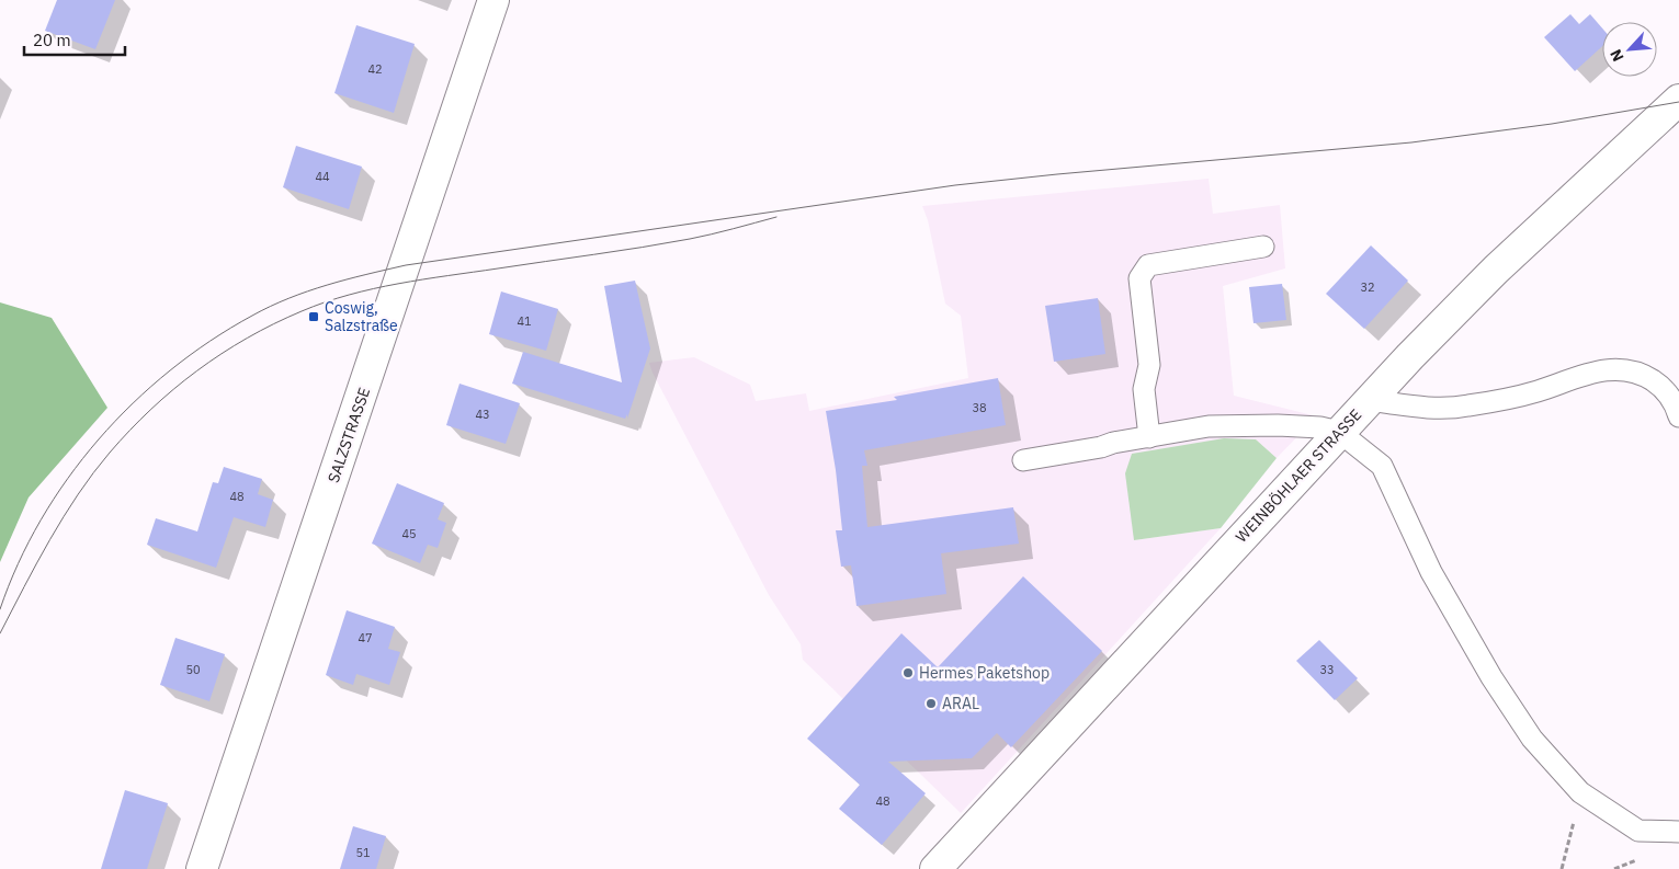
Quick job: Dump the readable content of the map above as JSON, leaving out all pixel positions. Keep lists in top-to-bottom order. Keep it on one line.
{"streets":{"main road":["SALZSTRASSE","WEINBÖHLAER STRASSE"]},"places":{"transit":["Coswig, Salzstraße"],"other":["Hermes Paketshop","ARAL"]},"house_numbers":["42","44","32","41","38","43","48","45","47","50","33","48","51"],"scale_bar":"20 m","north":"bottom left"}
